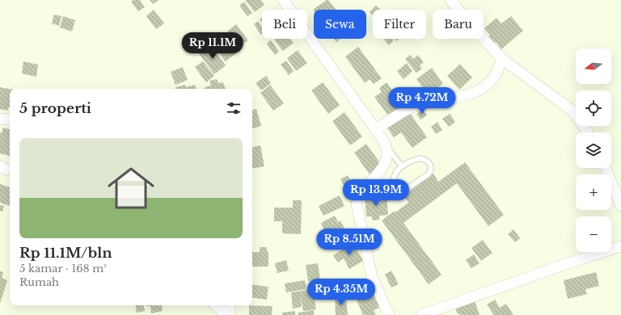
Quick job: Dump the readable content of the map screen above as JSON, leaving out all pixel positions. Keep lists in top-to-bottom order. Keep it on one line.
{"north":"left","page":{"chip":["Beli","Sewa","Filter","Baru"],"price":["Rp 11.1M","Rp 4.72M","Rp 13.9M","Rp 8.51M","Rp 4.35M"],"map_buttons":["+","−"],"heading":"5 properti","list":[{"name":"Rp 11.1M/bln","note":"5 kamar · 168 m² · Rumah"}]}}
